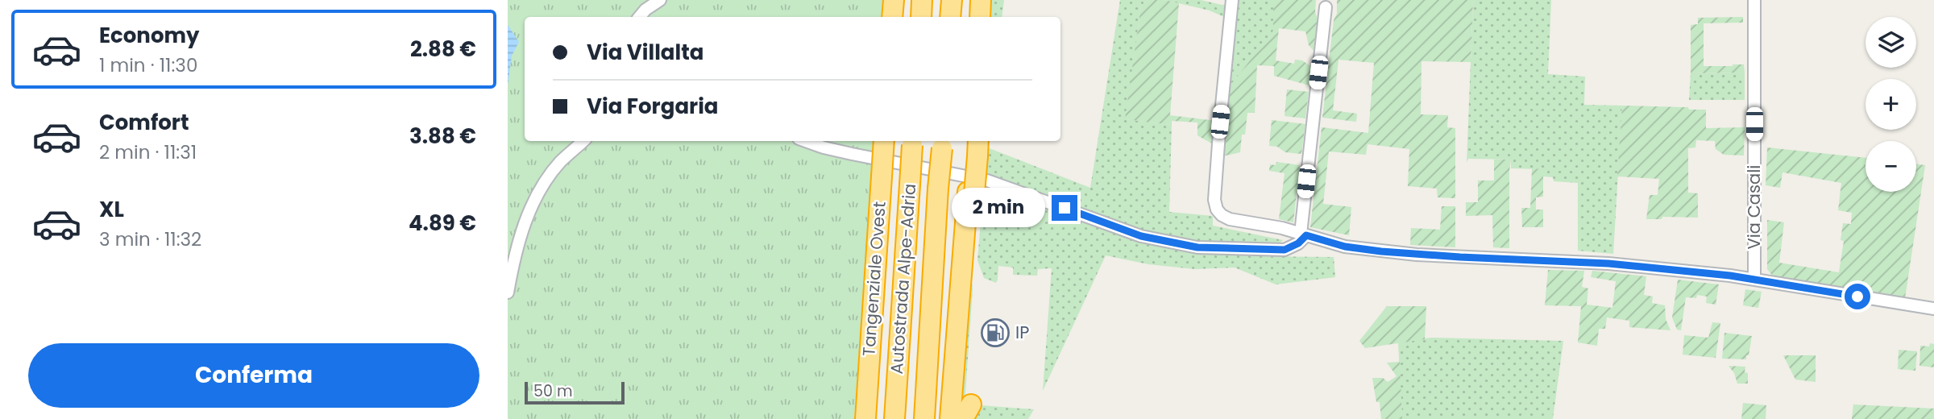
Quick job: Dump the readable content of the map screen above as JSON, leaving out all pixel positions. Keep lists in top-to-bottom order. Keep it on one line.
{"streets":{"highway":["Tangenziale Ovest","Autostrada Alpe-Adria"],"street":["Via Casali"]},"places":{"fuel station":["IP"]},"scale_bar":"50 m","page":{"list":[{"name":"Economy","note":"1 min · 11:30","value":"2.88 €"},{"name":"Comfort","note":"2 min · 11:31","value":"3.88 €"},{"name":"XL","note":"3 min · 11:32","value":"4.89 €"}],"map_buttons":["+","−"],"banner":["Via Villalta","Via Forgaria"],"bubble":"2 min","buttons":"Conferma","scale":"50 m"}}
